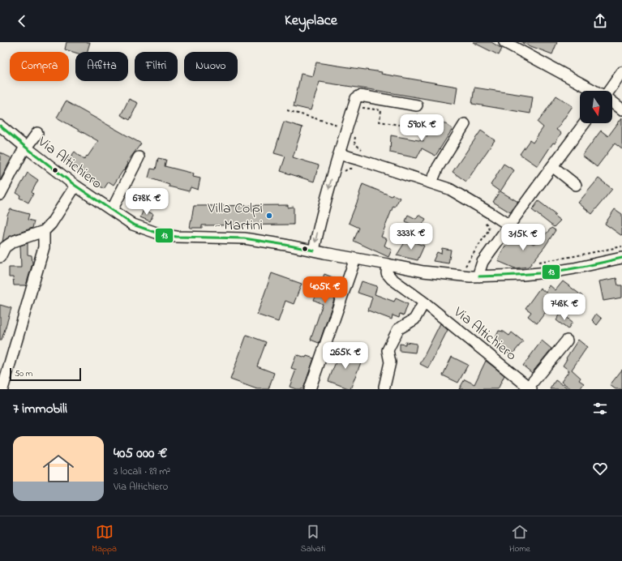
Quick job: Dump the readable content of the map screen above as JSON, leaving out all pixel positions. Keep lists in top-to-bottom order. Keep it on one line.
{"streets":{"street":["Via Altichiero"]},"places":["Villa Colpi - Martini"],"lines":["transit line 13"],"scale_bar":"50 m","north":"bottom","page":{"header":"Keyplace","chip":["Compra","Affitta","Filtri","Nuovo"],"price":["590K €","678K €","333K €","315K €","405K €","748K €","265K €"],"scale":"50 m","heading":"7 immobili","list":[{"name":"405 000 €","note":"3 locali · 89 m² · Via Altichiero"}],"tabs":["Mappa","Salvati","Home"]}}
